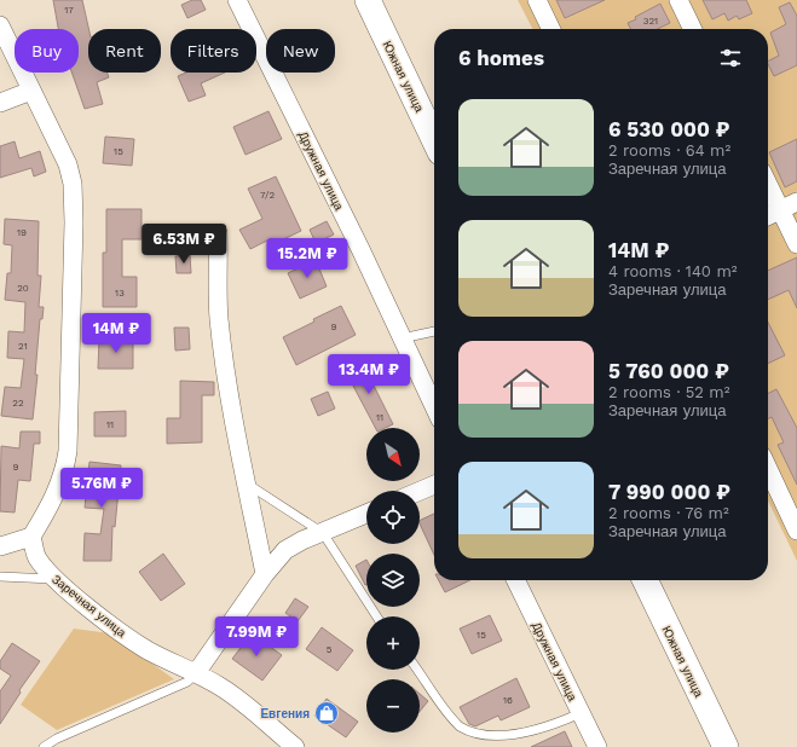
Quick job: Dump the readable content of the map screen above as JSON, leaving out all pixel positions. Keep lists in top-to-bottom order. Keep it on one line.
{"streets":{"street":["Южная улица","Дружная улица","Заречная улица"]},"places":{"shop":["Евгения"]},"house_numbers":["17","321","15","7/2","19","20","13","9","21","22","11","11","9","15","5","16"],"north":"bottom right","page":{"chip":["Buy","Rent","Filters","New"],"heading":"6 homes","list":[{"name":"6 530 000 ₽","note":"2 rooms · 64 m² · Заречная улица"},{"name":"14M ₽","note":"4 rooms · 140 m² · Заречная улица"},{"name":"5 760 000 ₽","note":"2 rooms · 52 m² · Заречная улица"},{"name":"7 990 000 ₽","note":"2 rooms · 76 m² · Заречная улица"}],"price":["6.53M ₽","15.2M ₽","14M ₽","13.4M ₽","5.76M ₽","7.99M ₽"],"map_buttons":["+","−"]}}
